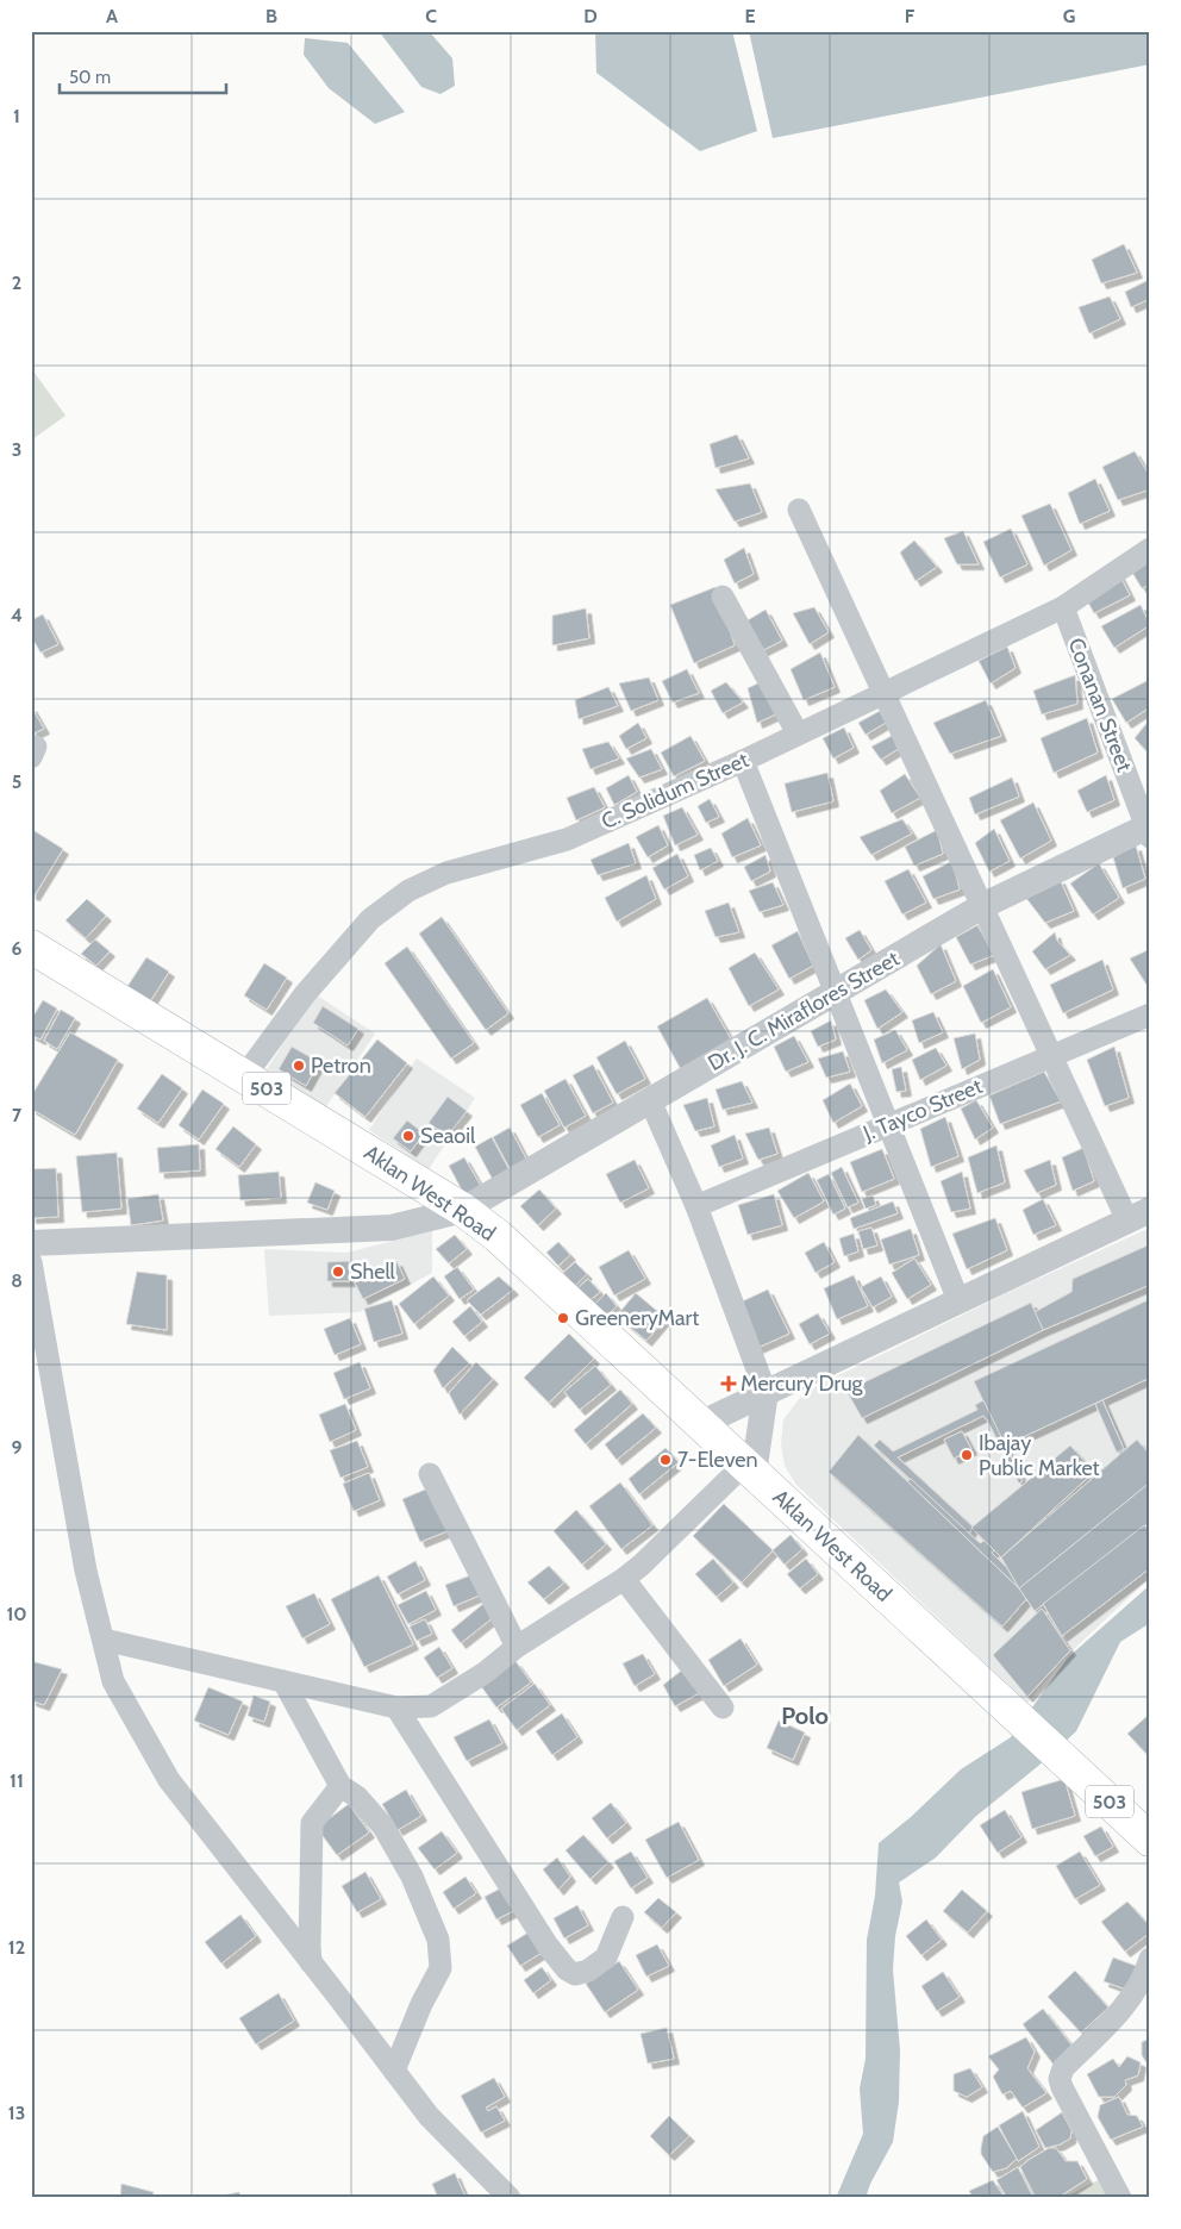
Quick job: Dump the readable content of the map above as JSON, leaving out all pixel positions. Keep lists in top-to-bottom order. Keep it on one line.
{"streets":{"main road":["503","Aklan West Road"],"street":["Conanan Street","C. Solidum Street","Dr. J. C. Miraflores Street","J. Tayco Street"]},"crossings":[["Conanan Street","C. Solidum Street"],["Conanan Street","Dr. J. C. Miraflores Street"],["C. Solidum Street","Aklan West Road"],["Dr. J. C. Miraflores Street","Aklan West Road"]],"districts":["Polo"],"places":{"other":["Petron","Seaoil","Shell","GreeneryMart","Ibajay Public Market","7-Eleven"],"health":["Mercury Drug"]},"scale_bar":"50 m","grid":{"columns":["A","B","C","D","E","F","G"],"rows":["1","2","3","4","5","6","7","8","9","10","11","12","13"]}}
